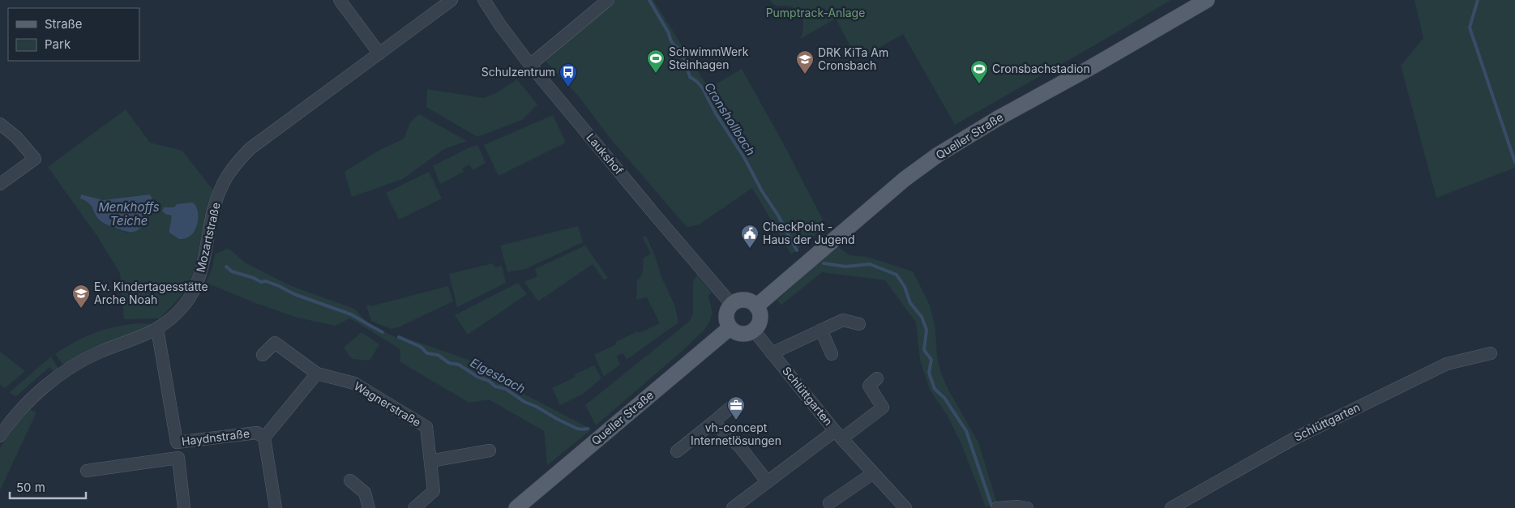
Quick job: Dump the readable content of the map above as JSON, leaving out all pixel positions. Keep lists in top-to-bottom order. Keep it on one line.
{"streets":{"main road":["Queller Straße"],"street":["Laukshof","Mozartstraße","Schlüttgarten","Wagnerstraße","Haydnstraße"]},"crossings":[["Queller Straße","Laukshof"],["Queller Straße","Schlüttgarten"],["Laukshof","Schlüttgarten"],["Mozartstraße","Haydnstraße"],["Wagnerstraße","Haydnstraße"]],"water":["Cronshollbach","Menkhoffs Teiche","Elgesbach"],"parks":["Pumptrack-Anlage"],"places":{"sports":["SchwimmWerk Steinhagen","Cronsbachstadion"],"school or university":["DRK KiTa Am Cronsbach","Ev. Kindertagesstätte Arche Noah"],"bus stop":["Schulzentrum"],"public building":["CheckPoint - Haus der Jugend"],"office":["vh-concept Internetlösungen"]},"legend":["Straße","Park"],"scale_bar":"50 m"}
